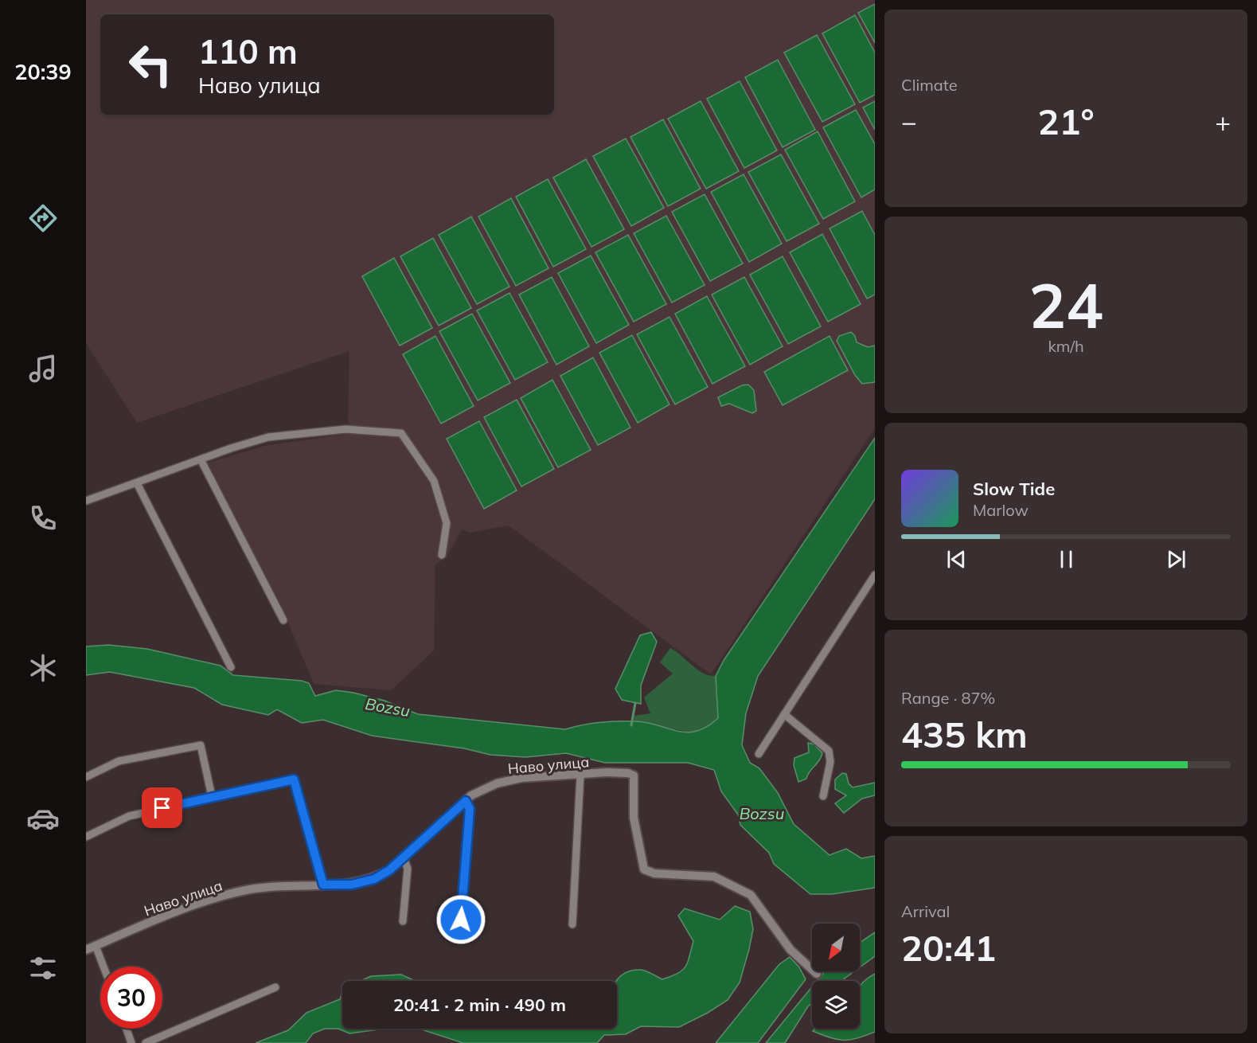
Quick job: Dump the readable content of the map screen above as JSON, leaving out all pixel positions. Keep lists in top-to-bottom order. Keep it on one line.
{"streets":{"street":["Наво улица"]},"water":["Bozsu"],"north":"bottom left","page":{"tabs":"20:39","tile":["Climate",["24","km/h"],["Range · 87%","435 km"],["Arrival","20:41"]],"turn":["110 m","Наво улица"],"heat":["−","21°","+"],"song":["Slow Tide","Marlow"],"limit":"30","trip":"20:41 · 2 min · 490 m"}}
